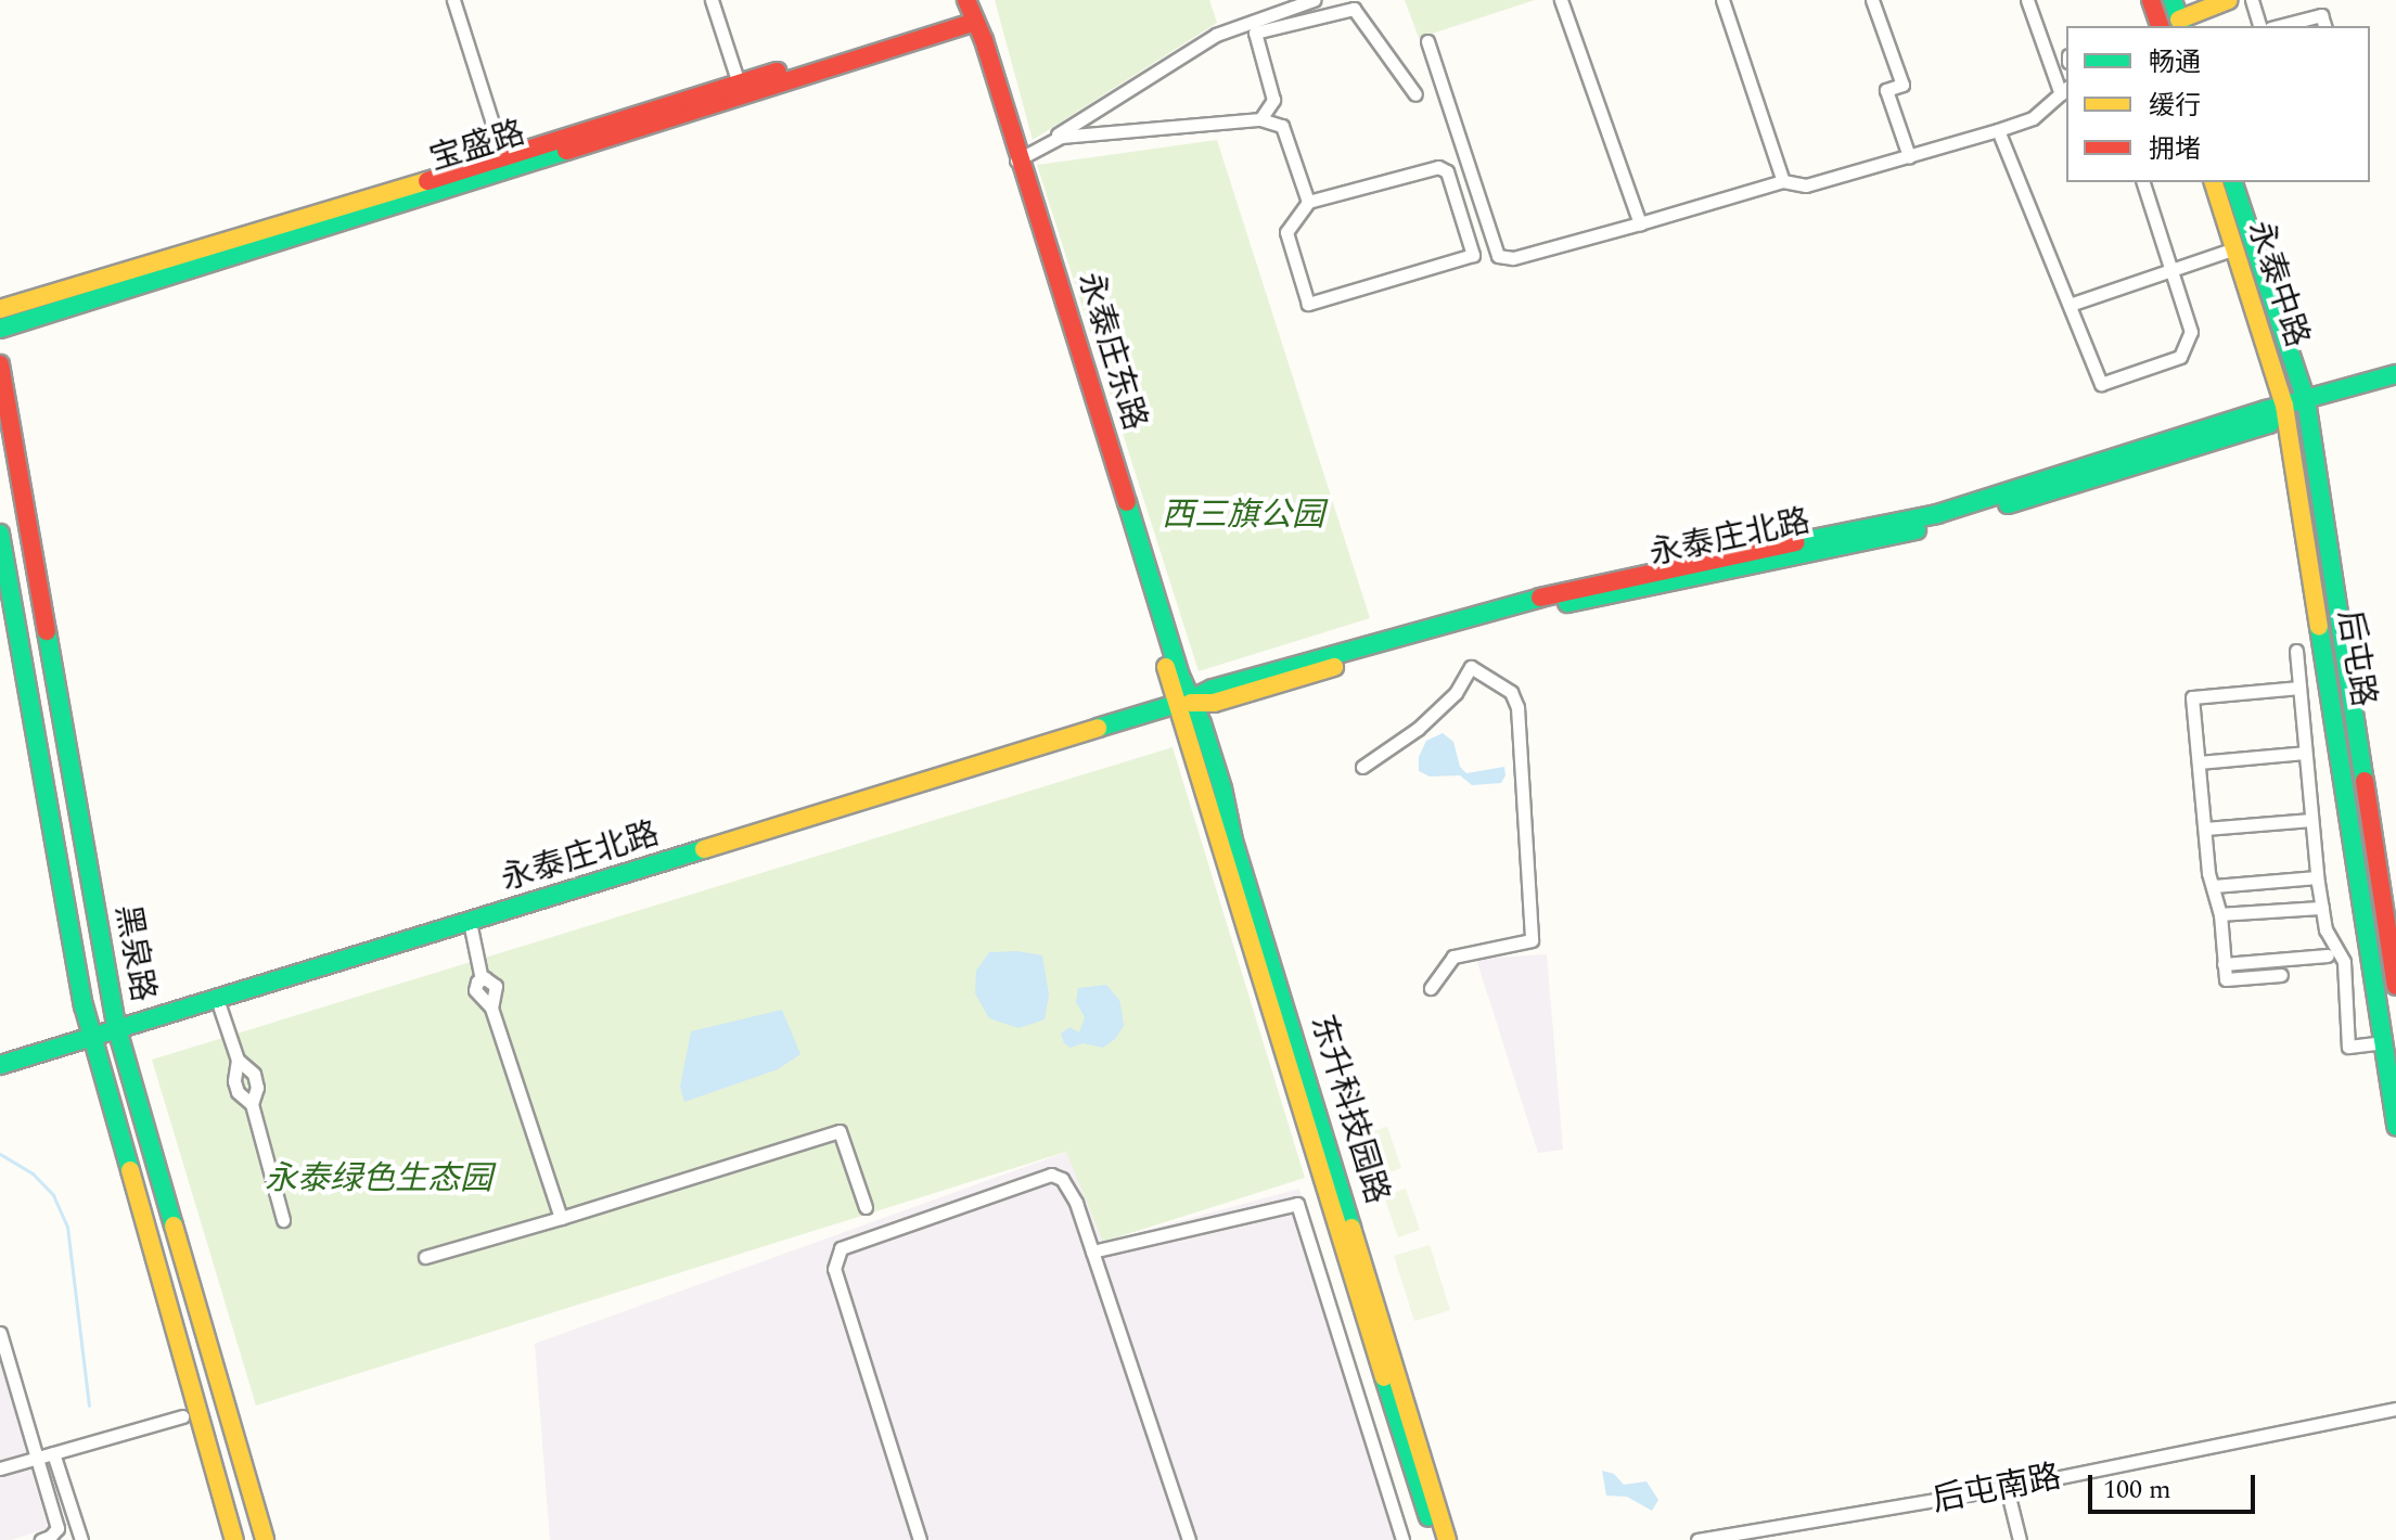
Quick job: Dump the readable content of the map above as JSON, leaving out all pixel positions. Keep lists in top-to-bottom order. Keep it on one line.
{"streets":{"street":["宝盛路","永泰中路","永泰庄东路","永泰庄北路","后屯路","黑泉路","东升科技园路","后屯南路"]},"crossings":[["宝盛路","永泰庄东路"],["永泰中路","永泰庄北路"],["永泰中路","后屯路"],["永泰庄东路","永泰庄北路"],["永泰庄东路","东升科技园路"],["永泰庄北路","后屯路"],["永泰庄北路","黑泉路"],["永泰庄北路","东升科技园路"]],"parks":["西三旗公园","永泰绿色生态园"],"legend":["畅通","缓行","拥堵"],"scale_bar":"100 m"}
